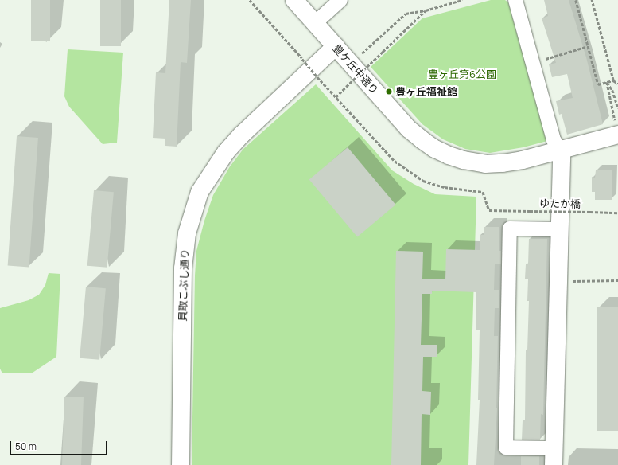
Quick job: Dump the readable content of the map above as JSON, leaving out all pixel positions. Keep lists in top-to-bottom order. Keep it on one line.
{"streets":{"street":["豊ケ丘中通り","貝取こぶし通り"],"path":["ゆたか橋"]},"crossings":[["豊ケ丘中通り","貝取こぶし通り"]],"parks":["豊ヶ丘第6公園"],"places":["豊ヶ丘福祉館"],"scale_bar":"50 m"}
